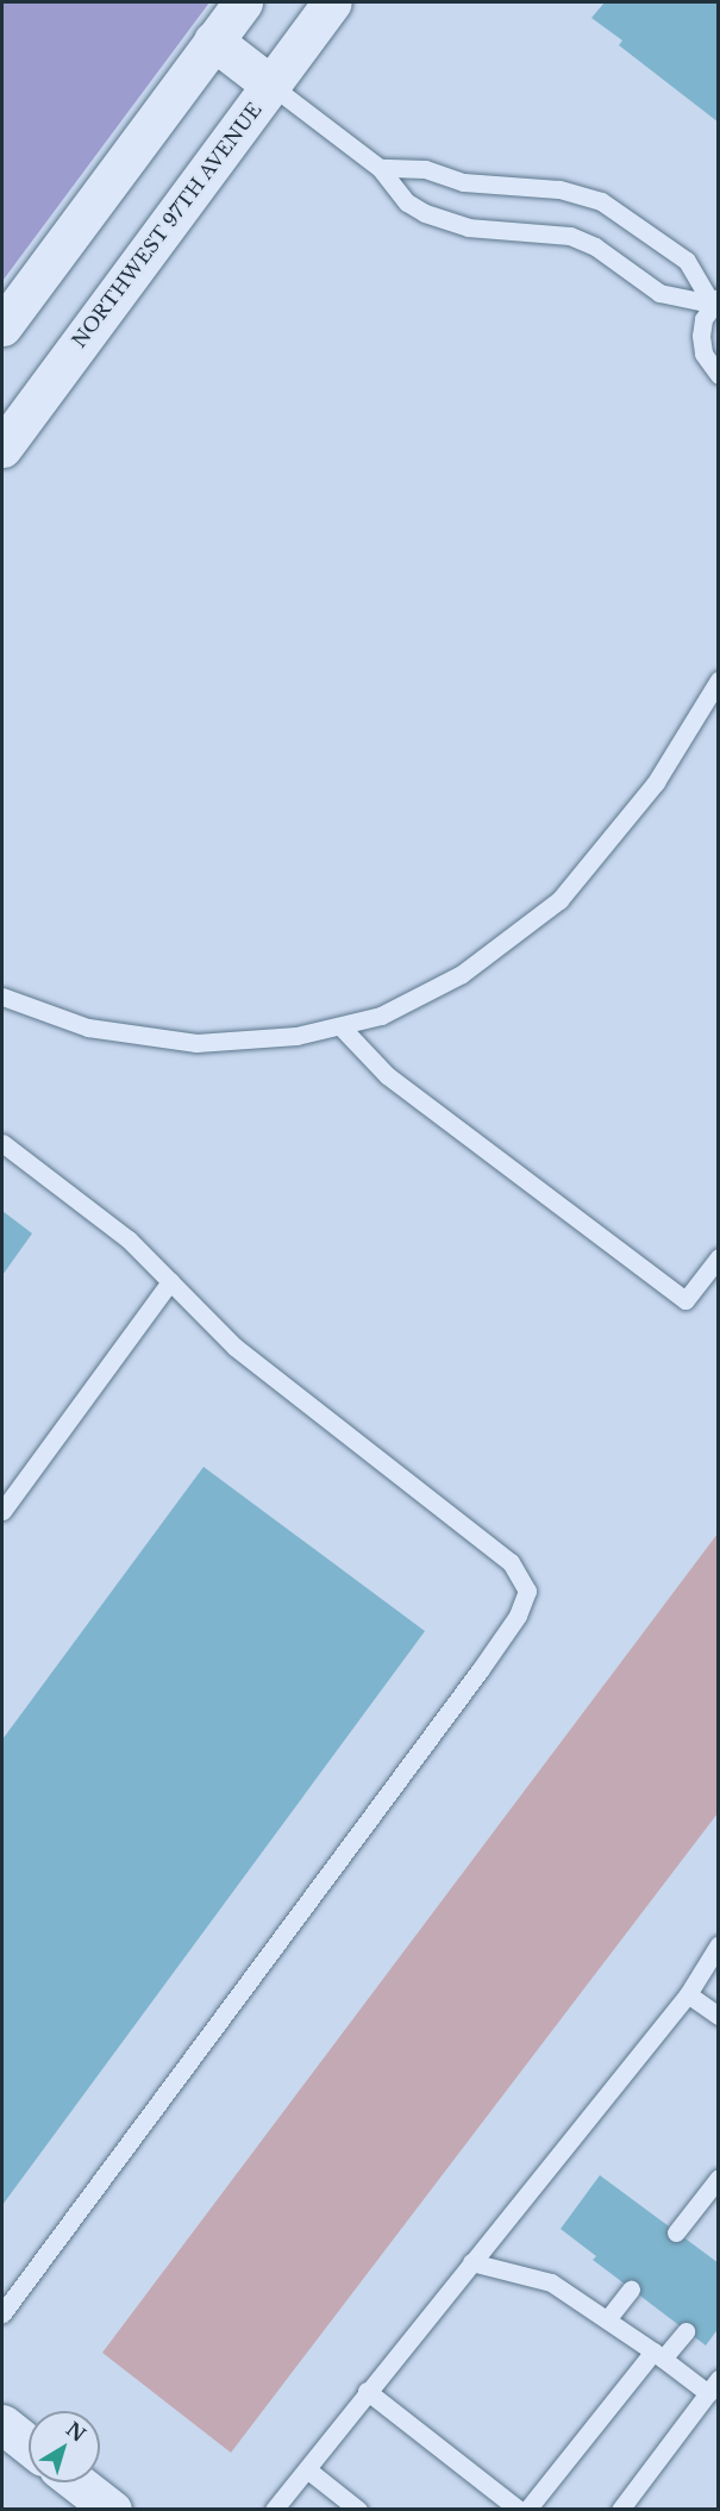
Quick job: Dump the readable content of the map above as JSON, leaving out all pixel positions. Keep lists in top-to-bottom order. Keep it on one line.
{"streets":{"street":["NORTHWEST 97TH AVENUE"]},"north":"top right"}
